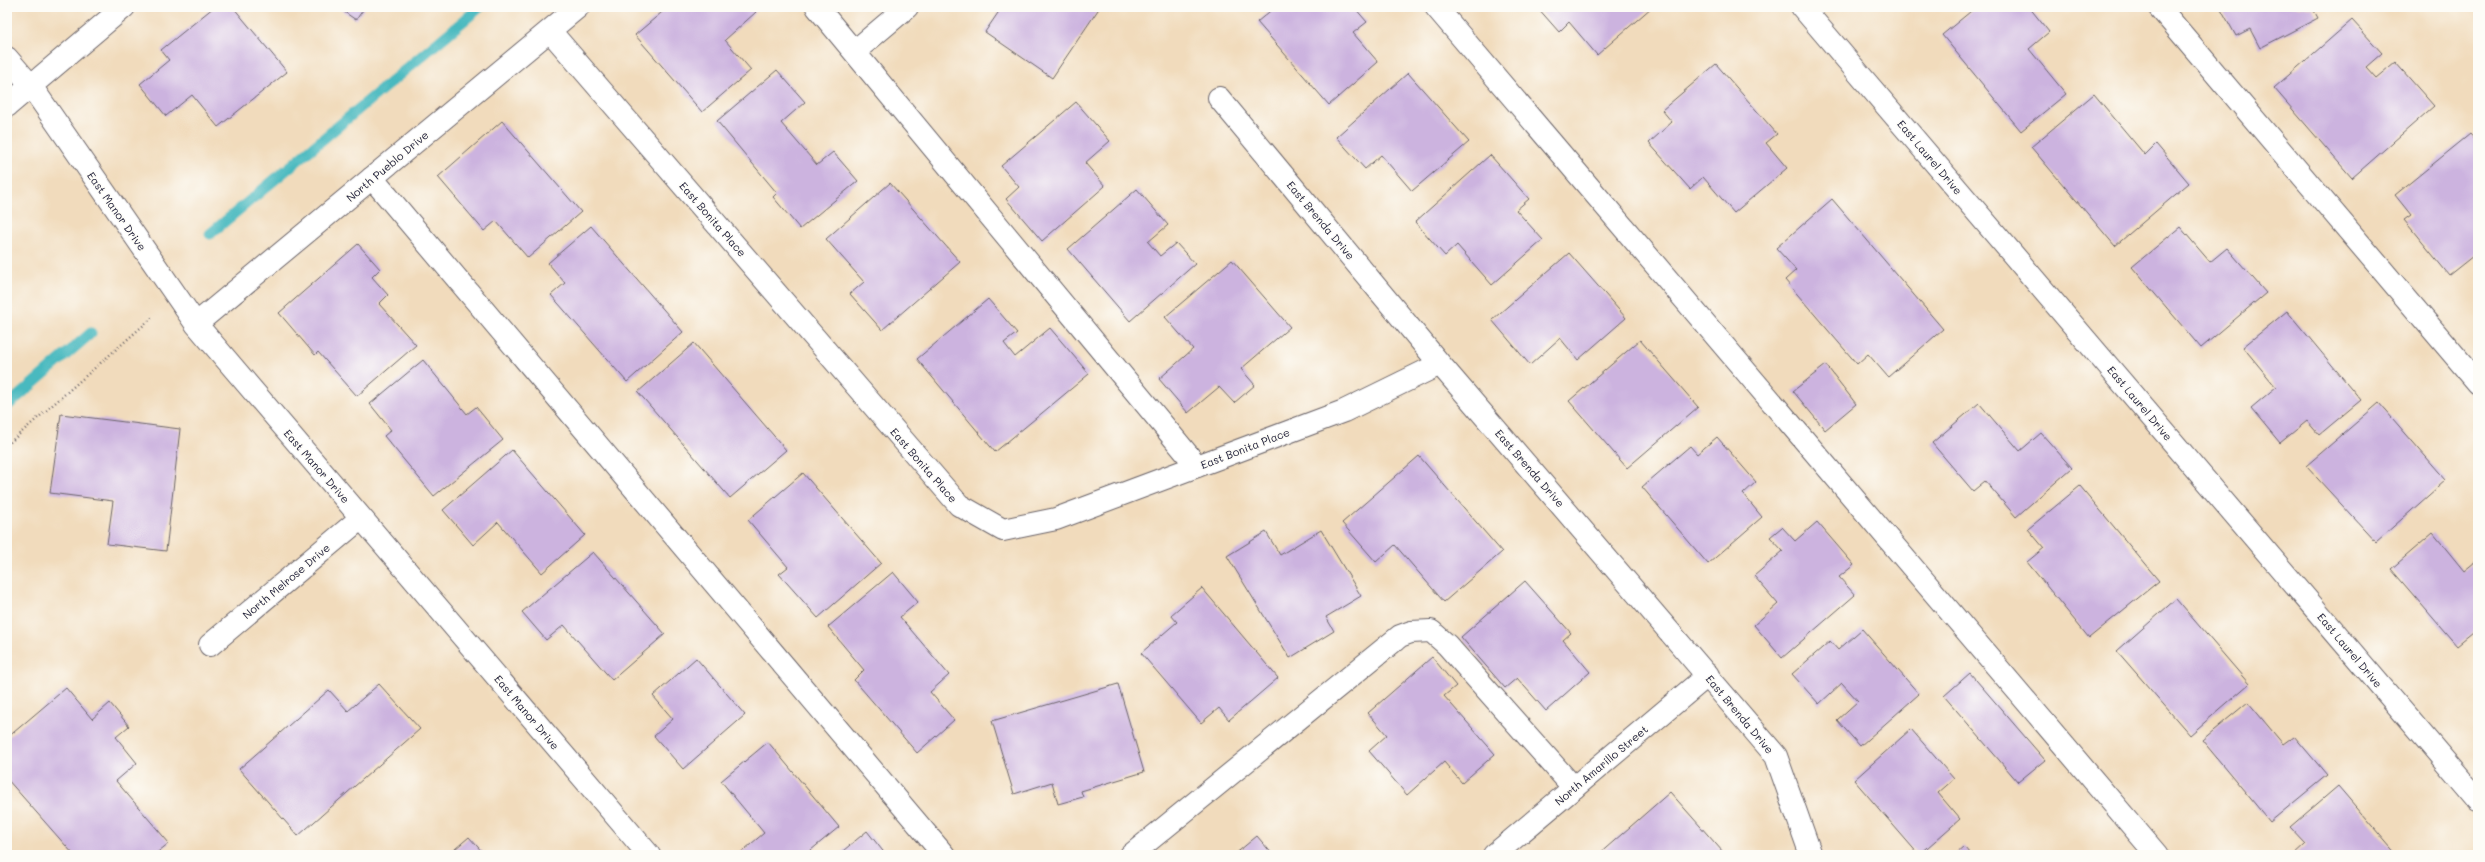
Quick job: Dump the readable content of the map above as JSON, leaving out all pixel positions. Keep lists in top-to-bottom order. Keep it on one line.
{"streets":{"street":["East Laurel Drive","North Pueblo Drive","East Manor Drive","East Bonita Place","East Brenda Drive","North Melrose Drive","North Amarillo Street"]},"crossings":[["North Pueblo Drive","East Manor Drive"],["North Pueblo Drive","East Bonita Place"],["East Manor Drive","North Melrose Drive"],["East Bonita Place","East Brenda Drive"],["East Brenda Drive","North Amarillo Street"]]}
